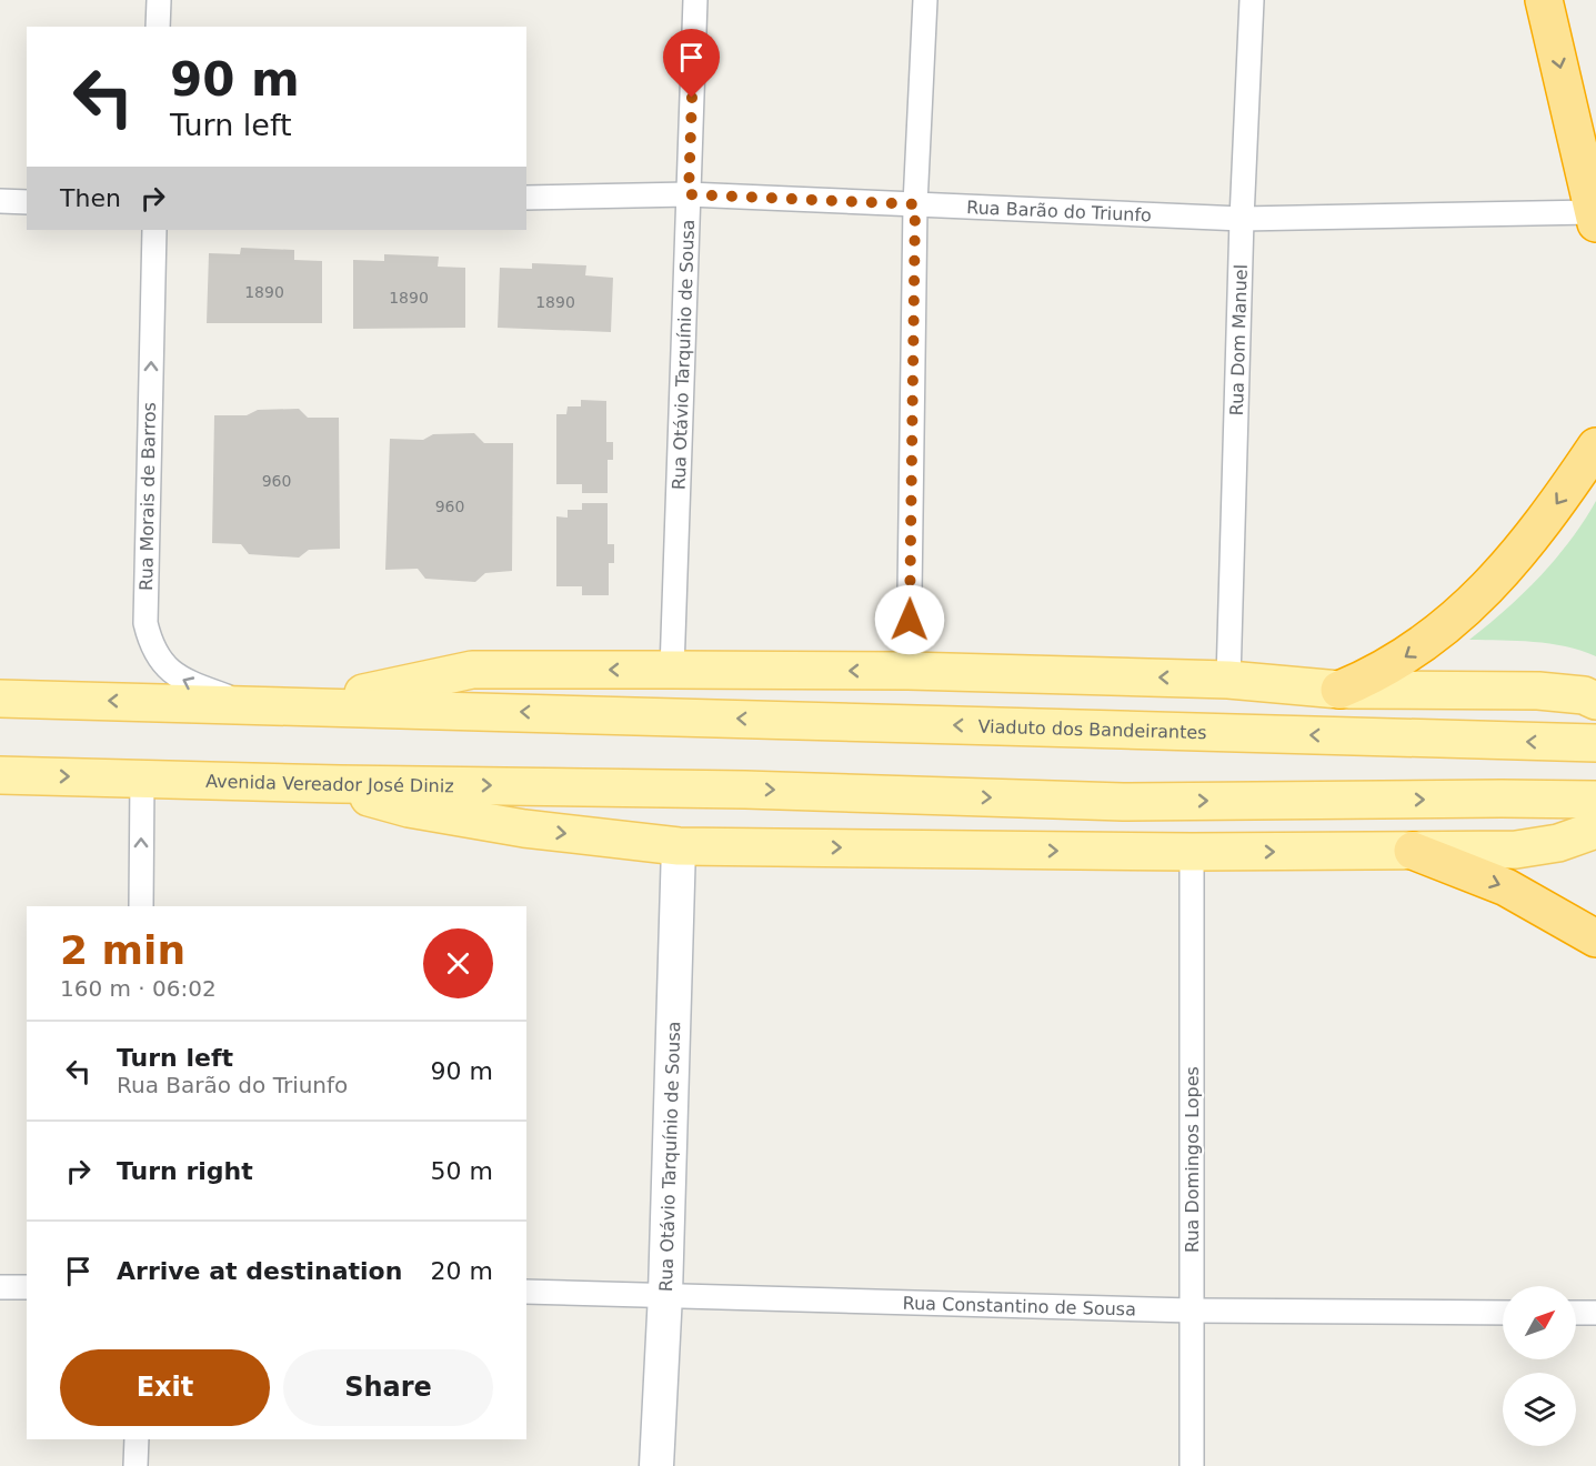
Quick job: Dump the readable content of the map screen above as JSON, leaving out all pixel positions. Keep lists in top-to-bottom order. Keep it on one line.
{"streets":{"main road":["Viaduto dos Bandeirantes","Avenida Vereador José Diniz"],"street":["Rua Barão do Triunfo","Rua Dom Manuel","Rua Otávio Tarquínio de Sousa","Rua Morais de Barros","Rua Domingos Lopes","Rua Constantino de Sousa"]},"crossings":[["Rua Barão do Triunfo","Rua Dom Manuel"],["Rua Barão do Triunfo","Rua Otávio Tarquínio de Sousa"],["Rua Otávio Tarquínio de Sousa","Rua Constantino de Sousa"],["Rua Domingos Lopes","Rua Constantino de Sousa"]],"one_way":["Rua Morais de Barros"],"house_numbers":["1890","1890","1890","960","960"],"north":"top right","page":{"turn":["90 m","Turn left"],"then":"Then","heading":["2 min","160 m · 06:02"],"list":[{"name":"Turn left","note":"Rua Barão do Triunfo","value":"90 m"},{"name":"Turn right","value":"50 m"},{"name":"Arrive at destination","value":"20 m"}],"buttons":["Exit","Share"]}}
